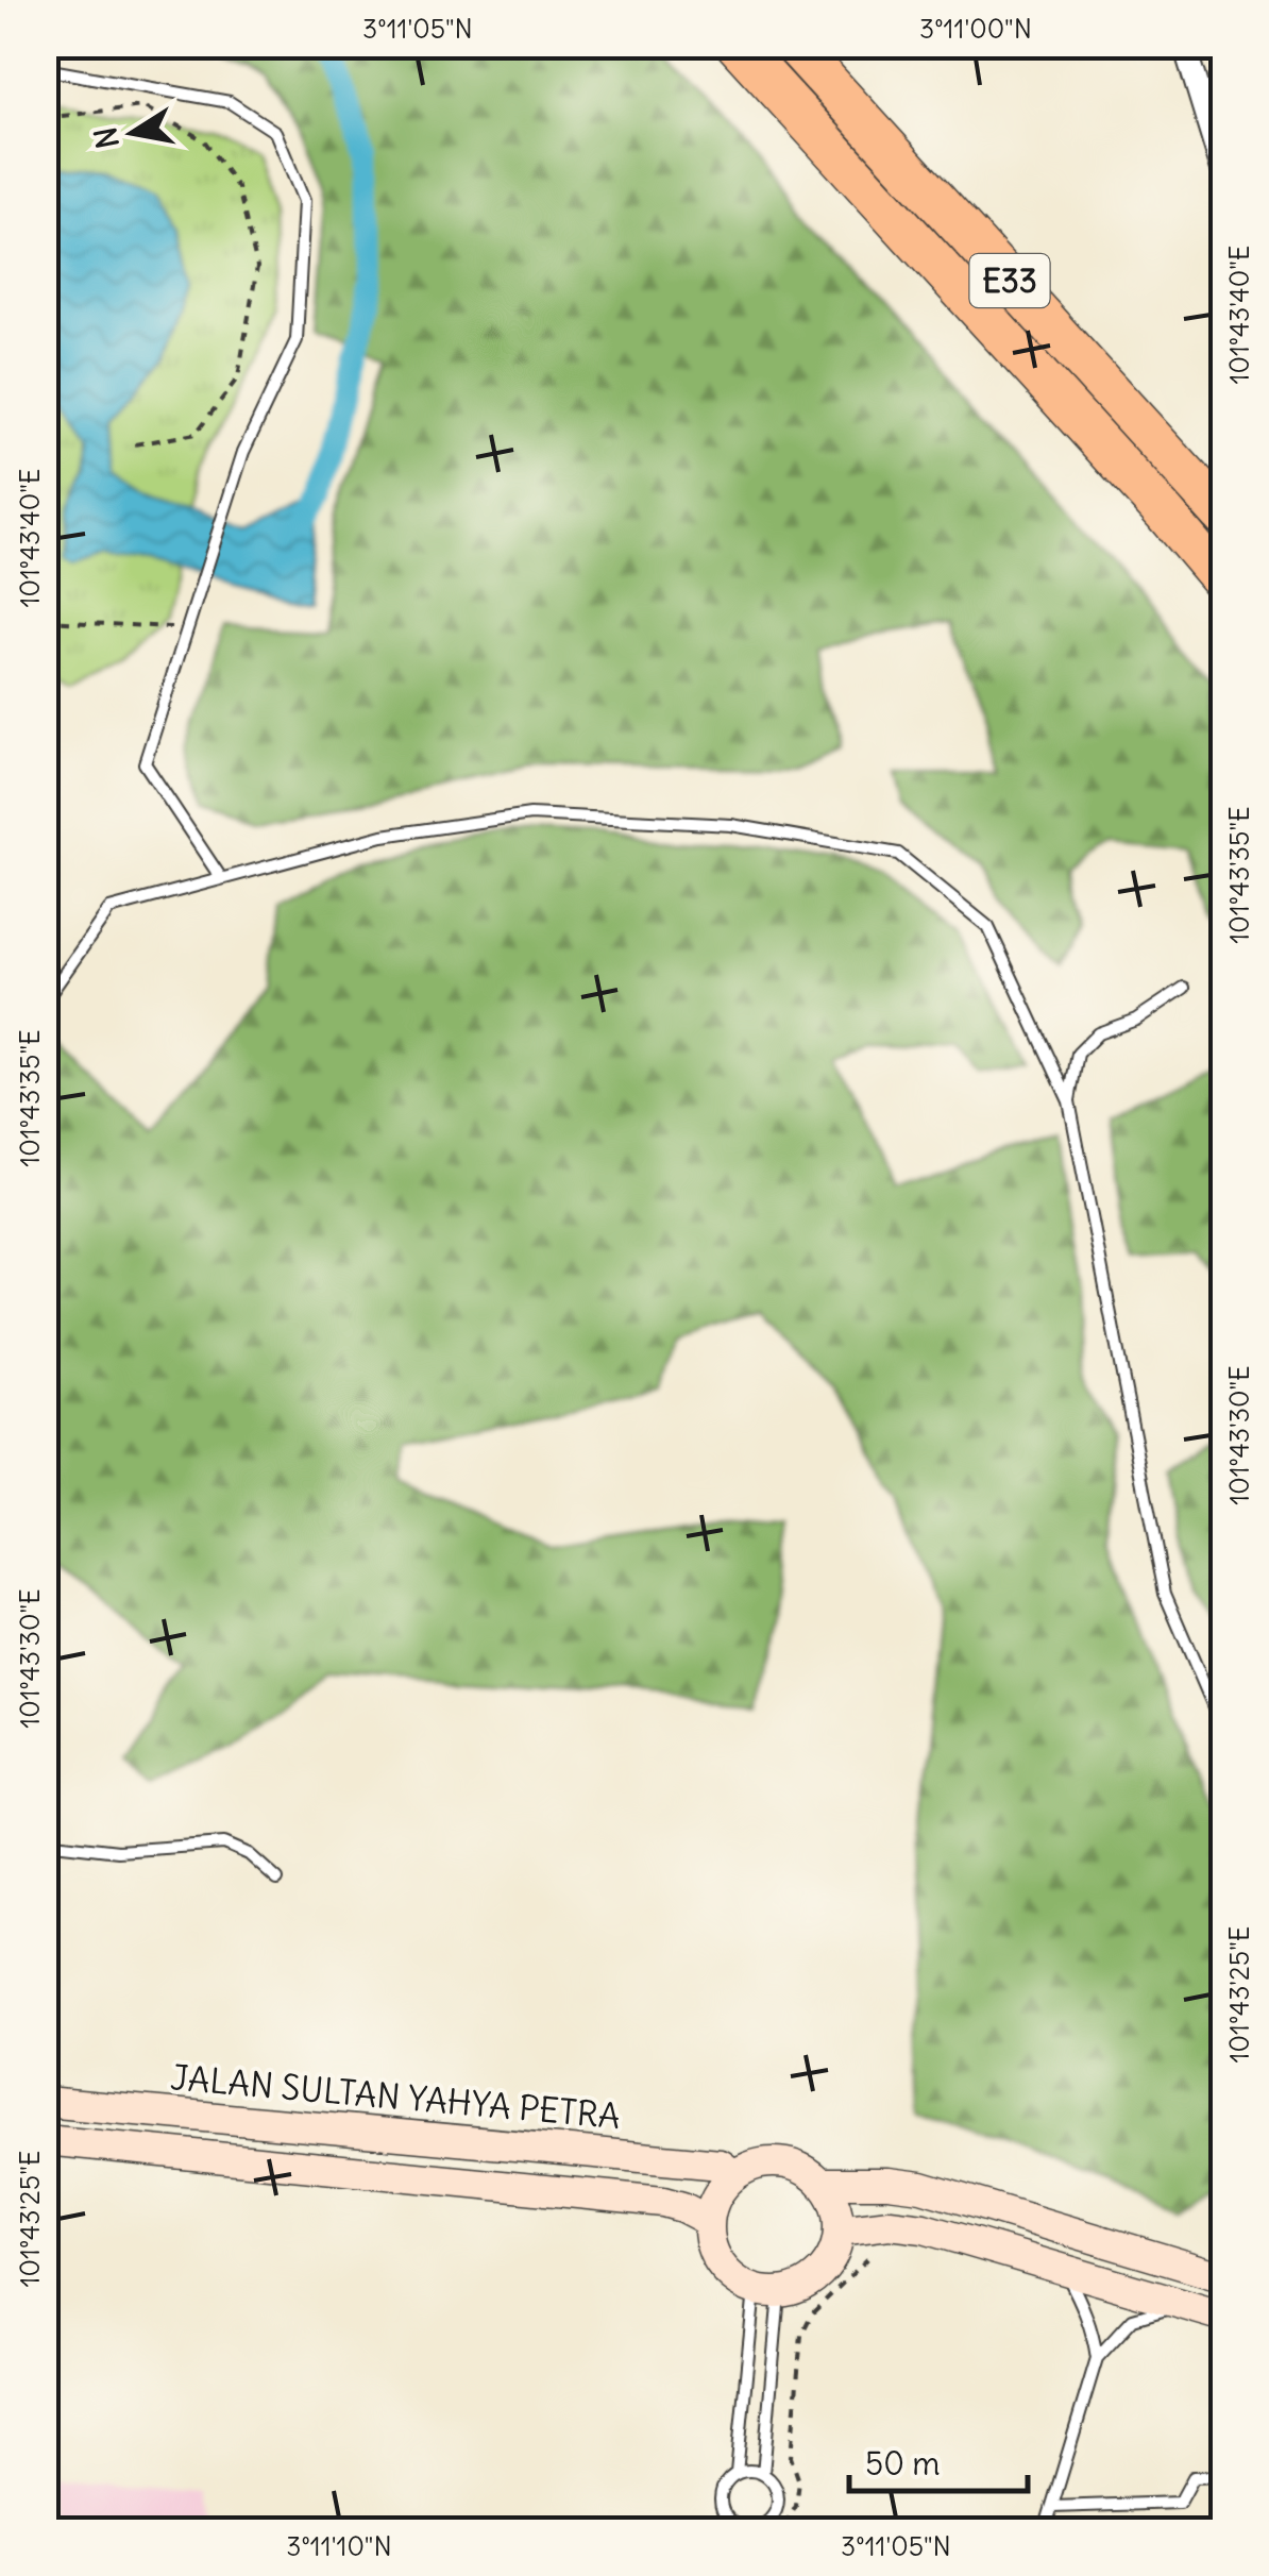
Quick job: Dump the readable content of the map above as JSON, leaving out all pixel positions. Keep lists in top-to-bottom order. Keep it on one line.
{"streets":{"highway":["E33"],"main road":["JALAN SULTAN YAHYA PETRA"]},"scale_bar":"50 m","north":"left","coordinates":["3°11'05\"N","3°11'00\"N","101°43'40\"E","101°43'35\"E","101°43'30\"E","101°43'25\"E","3°11'10\"N"]}
